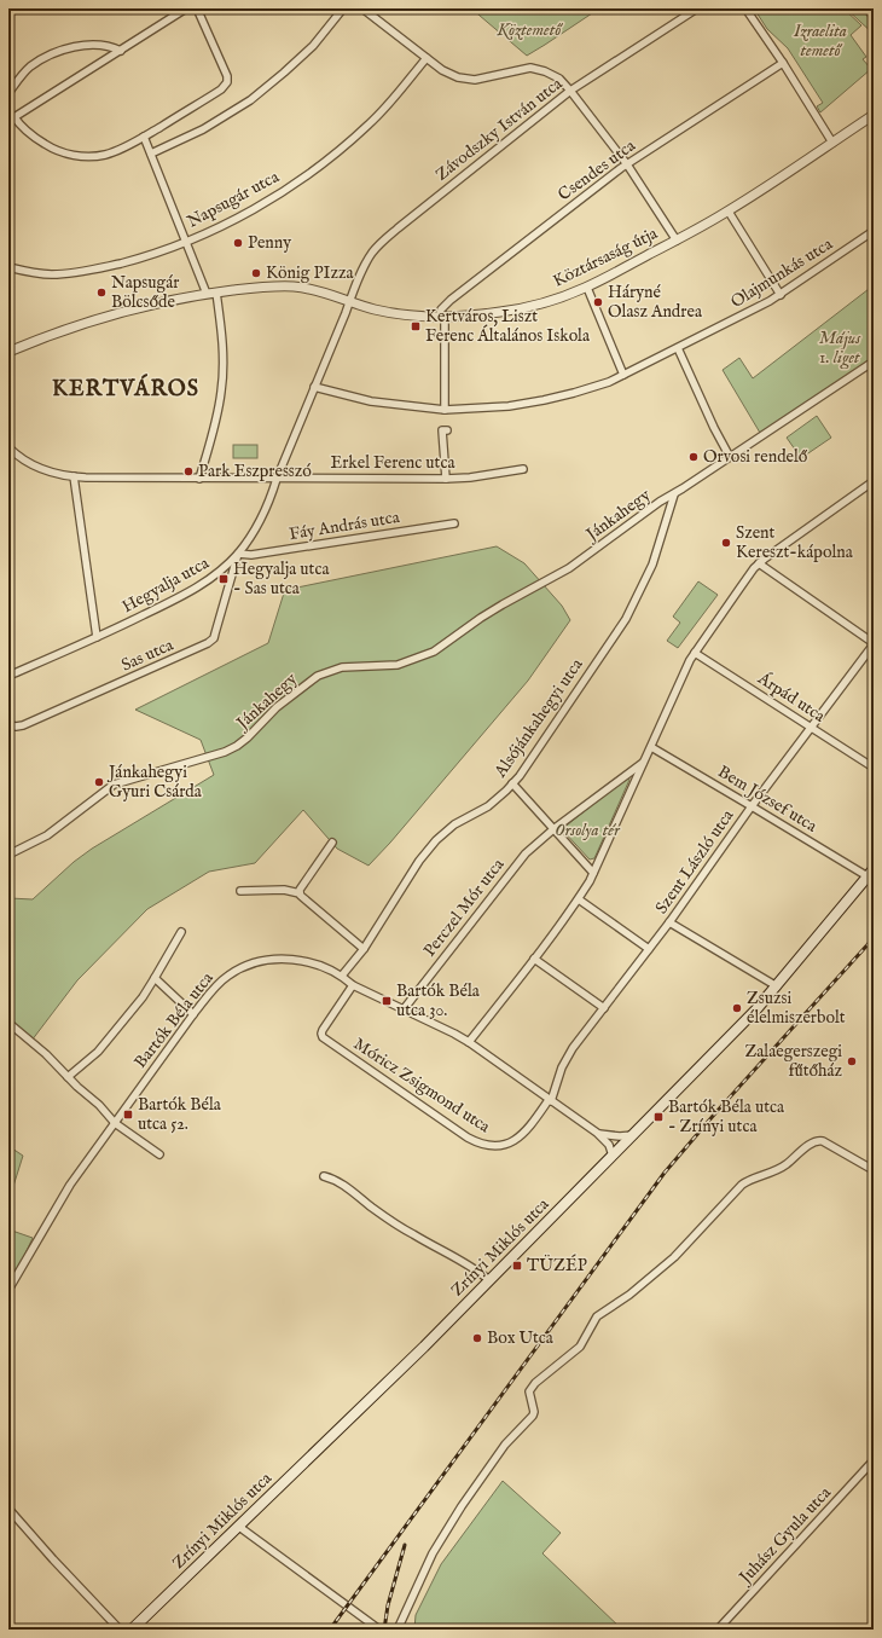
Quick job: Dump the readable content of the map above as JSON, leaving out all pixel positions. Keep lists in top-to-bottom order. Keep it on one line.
{"streets":{"main road":["Zrínyi Miklós utca"],"street":["Závodszky István utca","Csendes utca","Napsugár utca","Köztársaság útja","Olajmunkás utca","Erkel Ferenc utca","Jánkahegy","Fáy András utca","Hegyalja utca","Sas utca","Árpád utca","Alsójánkahegyi utca","Bem József utca","Szent László utca","Perczel Mór utca","Bartók Béla utca","Móricz Zsigmond utca","Juhász Gyula utca"]},"crossings":[["Závodszky István utca","Köztársaság útja"],["Závodszky István utca","Hegyalja utca"],["Csendes utca","Köztársaság útja"],["Köztársaság útja","Hegyalja utca"],["Olajmunkás utca","Hegyalja utca"],["Erkel Ferenc utca","Hegyalja utca"],["Jánkahegy","Alsójánkahegyi utca"],["Fáy András utca","Hegyalja utca"],["Fáy András utca","Sas utca"],["Hegyalja utca","Sas utca"],["Árpád utca","Szent László utca"],["Alsójánkahegyi utca","Bartók Béla utca"],["Bem József utca","Szent László utca"],["Bem József utca","Zrínyi Miklós utca"],["Szent László utca","Bartók Béla utca"],["Szent László utca","Móricz Zsigmond utca"],["Perczel Mór utca","Bartók Béla utca"],["Bartók Béla utca","Móricz Zsigmond utca"]],"districts":["KERTVÁROS"],"parks":["Köztemető","Izraelita temető","Május 1. liget","Orsolya tér"],"places":{"other":["Penny","König PIzza","Napsugár Bölcsőde","Háryné Olasz Andrea","Orvosi rendelő","Park Eszpresszó","Szent Kereszt-kápolna","Jánkahegyi Gyuri Csárda","Zsuzsi élelmiszerbolt","Zalaegerszegi fűtőház","Box Utca"],"transit":["Kertváros, Liszt Ferenc Általános Iskola","Hegyalja utca - Sas utca","Bartók Béla utca 30.","Bartók Béla utca 52.","Bartók Béla utca - Zrínyi utca","TÜZÉP"]}}
